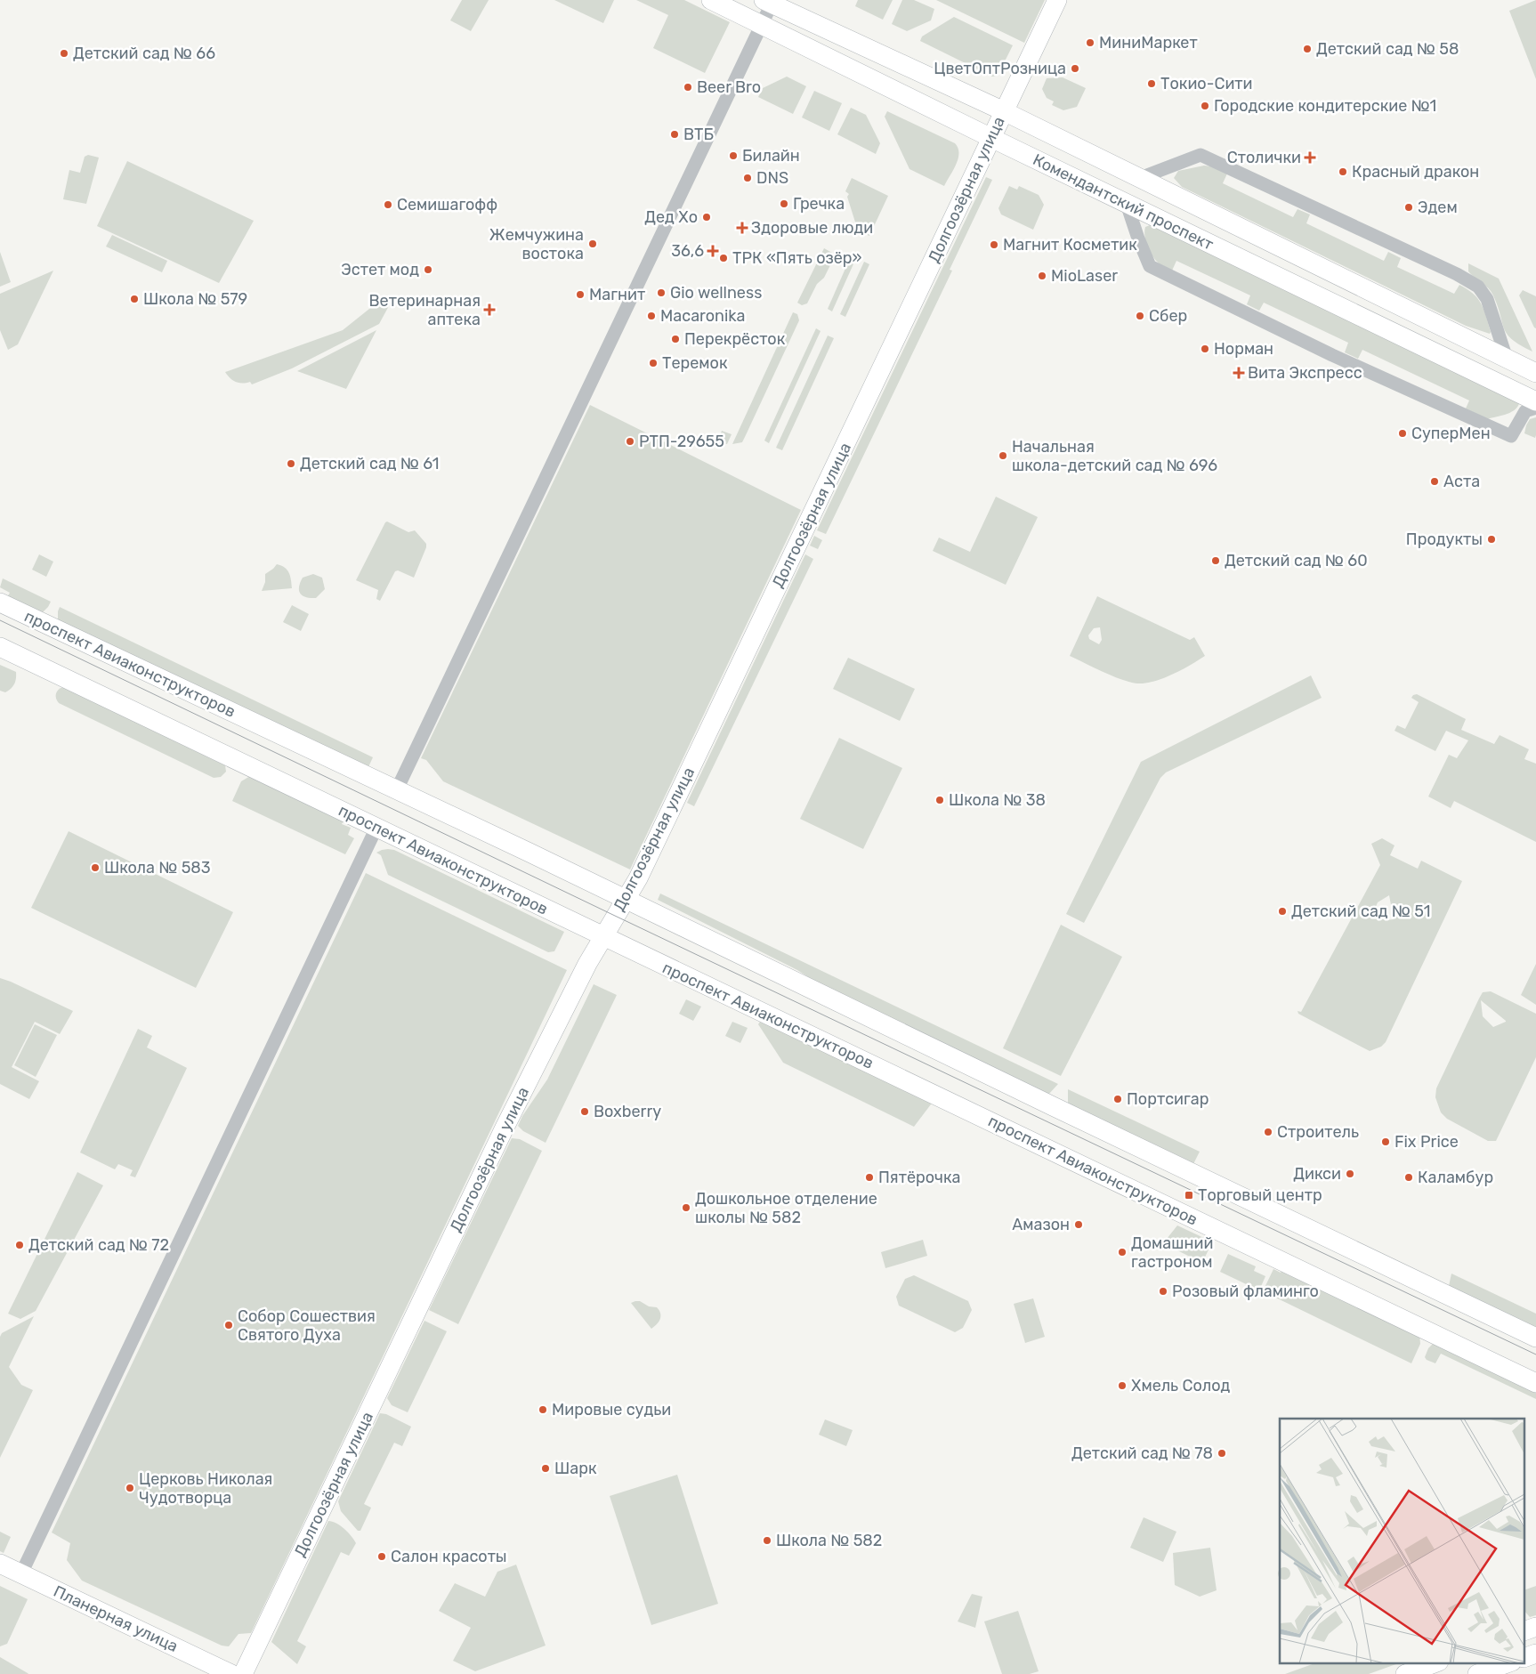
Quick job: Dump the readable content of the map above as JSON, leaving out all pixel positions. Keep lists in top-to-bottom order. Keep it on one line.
{"streets":{"main road":["Долгоозёрная улица","Комендантский проспект","проспект Авиаконструкторов","Планерная улица"]},"crossings":[["Долгоозёрная улица","Комендантский проспект"],["Долгоозёрная улица","проспект Авиаконструкторов"]],"places":{"other":["МиниМаркет","Детский сад № 58","Детский сад № 66","ЦветОптРозница","Токио-Сити","Beer Bro","Городские кондитерские №1","ВТБ","Билайн","Красный дракон","DNS","Гречка","Семишагофф","Эдем","Дед Хо","Жемчужина востока","Магнит Косметик","ТРК «Пять озёр»","Эстет мод","MioLaser","Gio wellness","Магнит","Школа № 579","Macaronika","Сбер","Перекрёсток","Норман","Теремок","СуперМен","РТП-29655","Начальная школа-детский сад № 696","Детский сад № 61","Аста","Продукты","Детский сад № 60","Школа № 38","Школа № 583","Детский сад № 51","Портсигар","Boxberry","Строитель","Fix Price","Дикси","Пятёрочка","Каламбур","Дошкольное отделение школы № 582","Амазон","Детский сад № 72","Домашний гастроном","Розовый фламинго","Собор Сошествия Святого Духа","Хмель Солод","Мировые судьи","Детский сад № 78","Шарк","Церковь Николая Чудотворца","Школа № 582","Салон красоты"],"health":["Столички","Здоровые люди","36,6","Ветеринарная аптека","Вита Экспресс"],"transit":["Торговый центр"]}}
